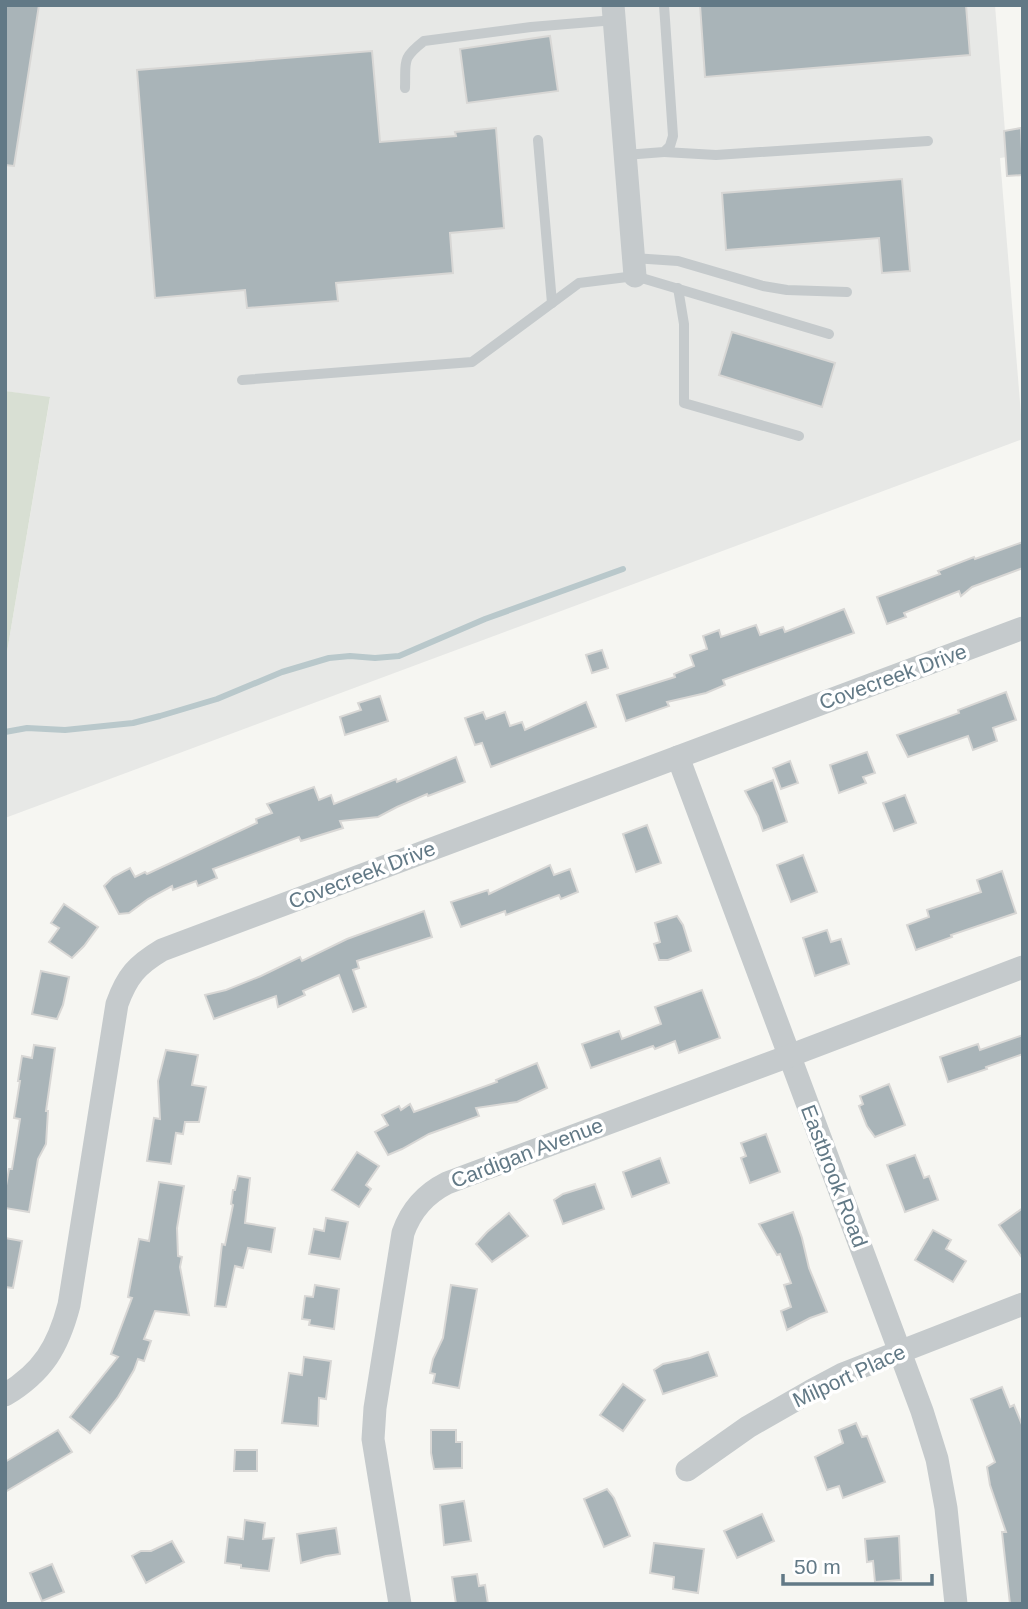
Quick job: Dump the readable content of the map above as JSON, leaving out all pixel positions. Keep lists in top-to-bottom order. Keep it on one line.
{"streets":{"street":["Covecreek Drive","Cardigan Avenue","Eastbrook Road","Milport Place"]},"crossings":[["Covecreek Drive","Eastbrook Road"],["Cardigan Avenue","Eastbrook Road"],["Eastbrook Road","Milport Place"]],"scale_bar":"50 m"}
